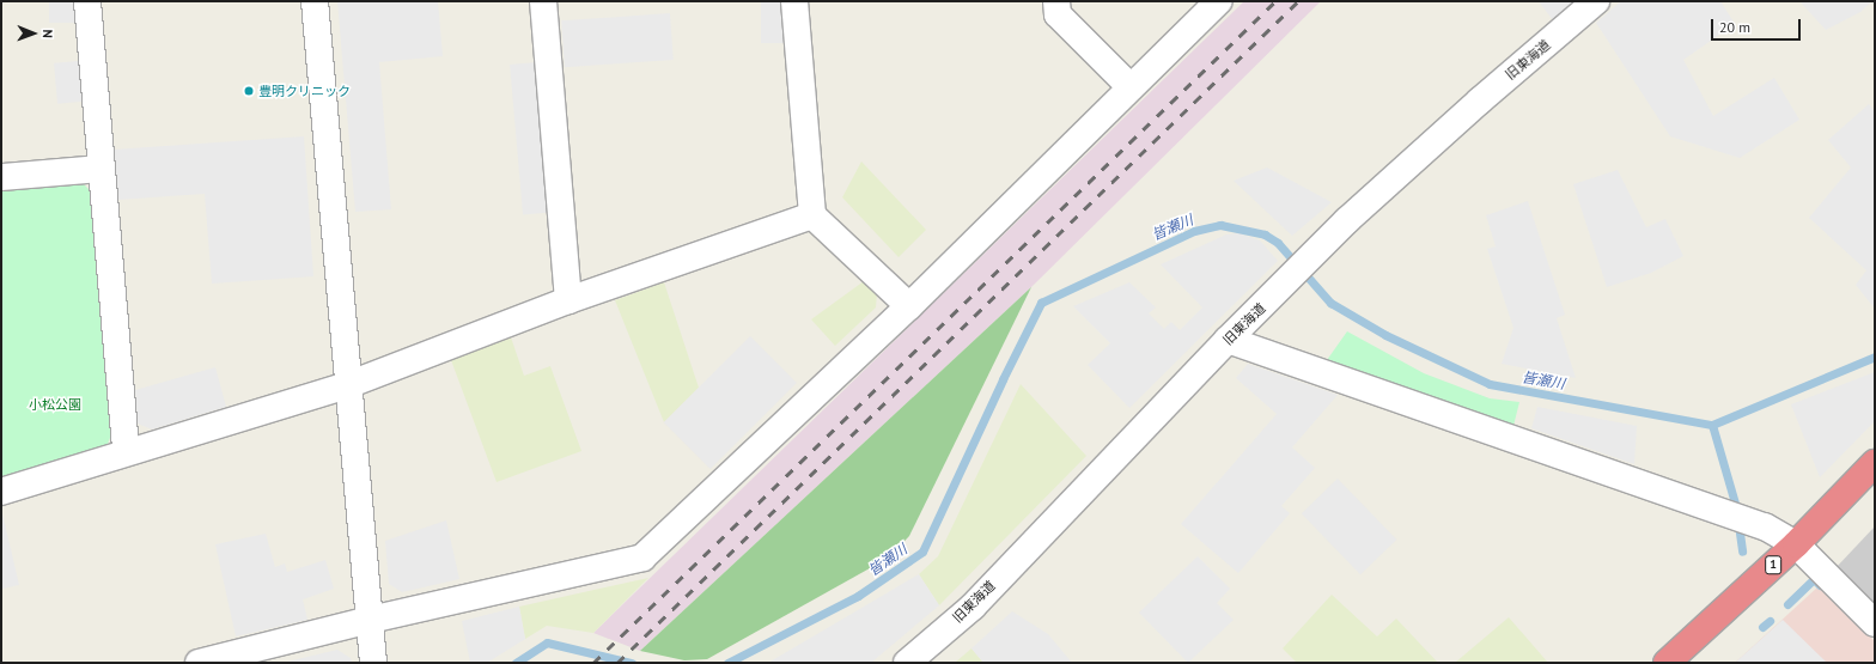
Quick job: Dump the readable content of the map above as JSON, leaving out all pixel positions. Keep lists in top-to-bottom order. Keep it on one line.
{"streets":{"highway":["1"],"street":["旧東海道"]},"water":["皆瀬川"],"parks":["小松公園"],"places":["豊明クリニック"],"scale_bar":"20 m","north":"right"}
